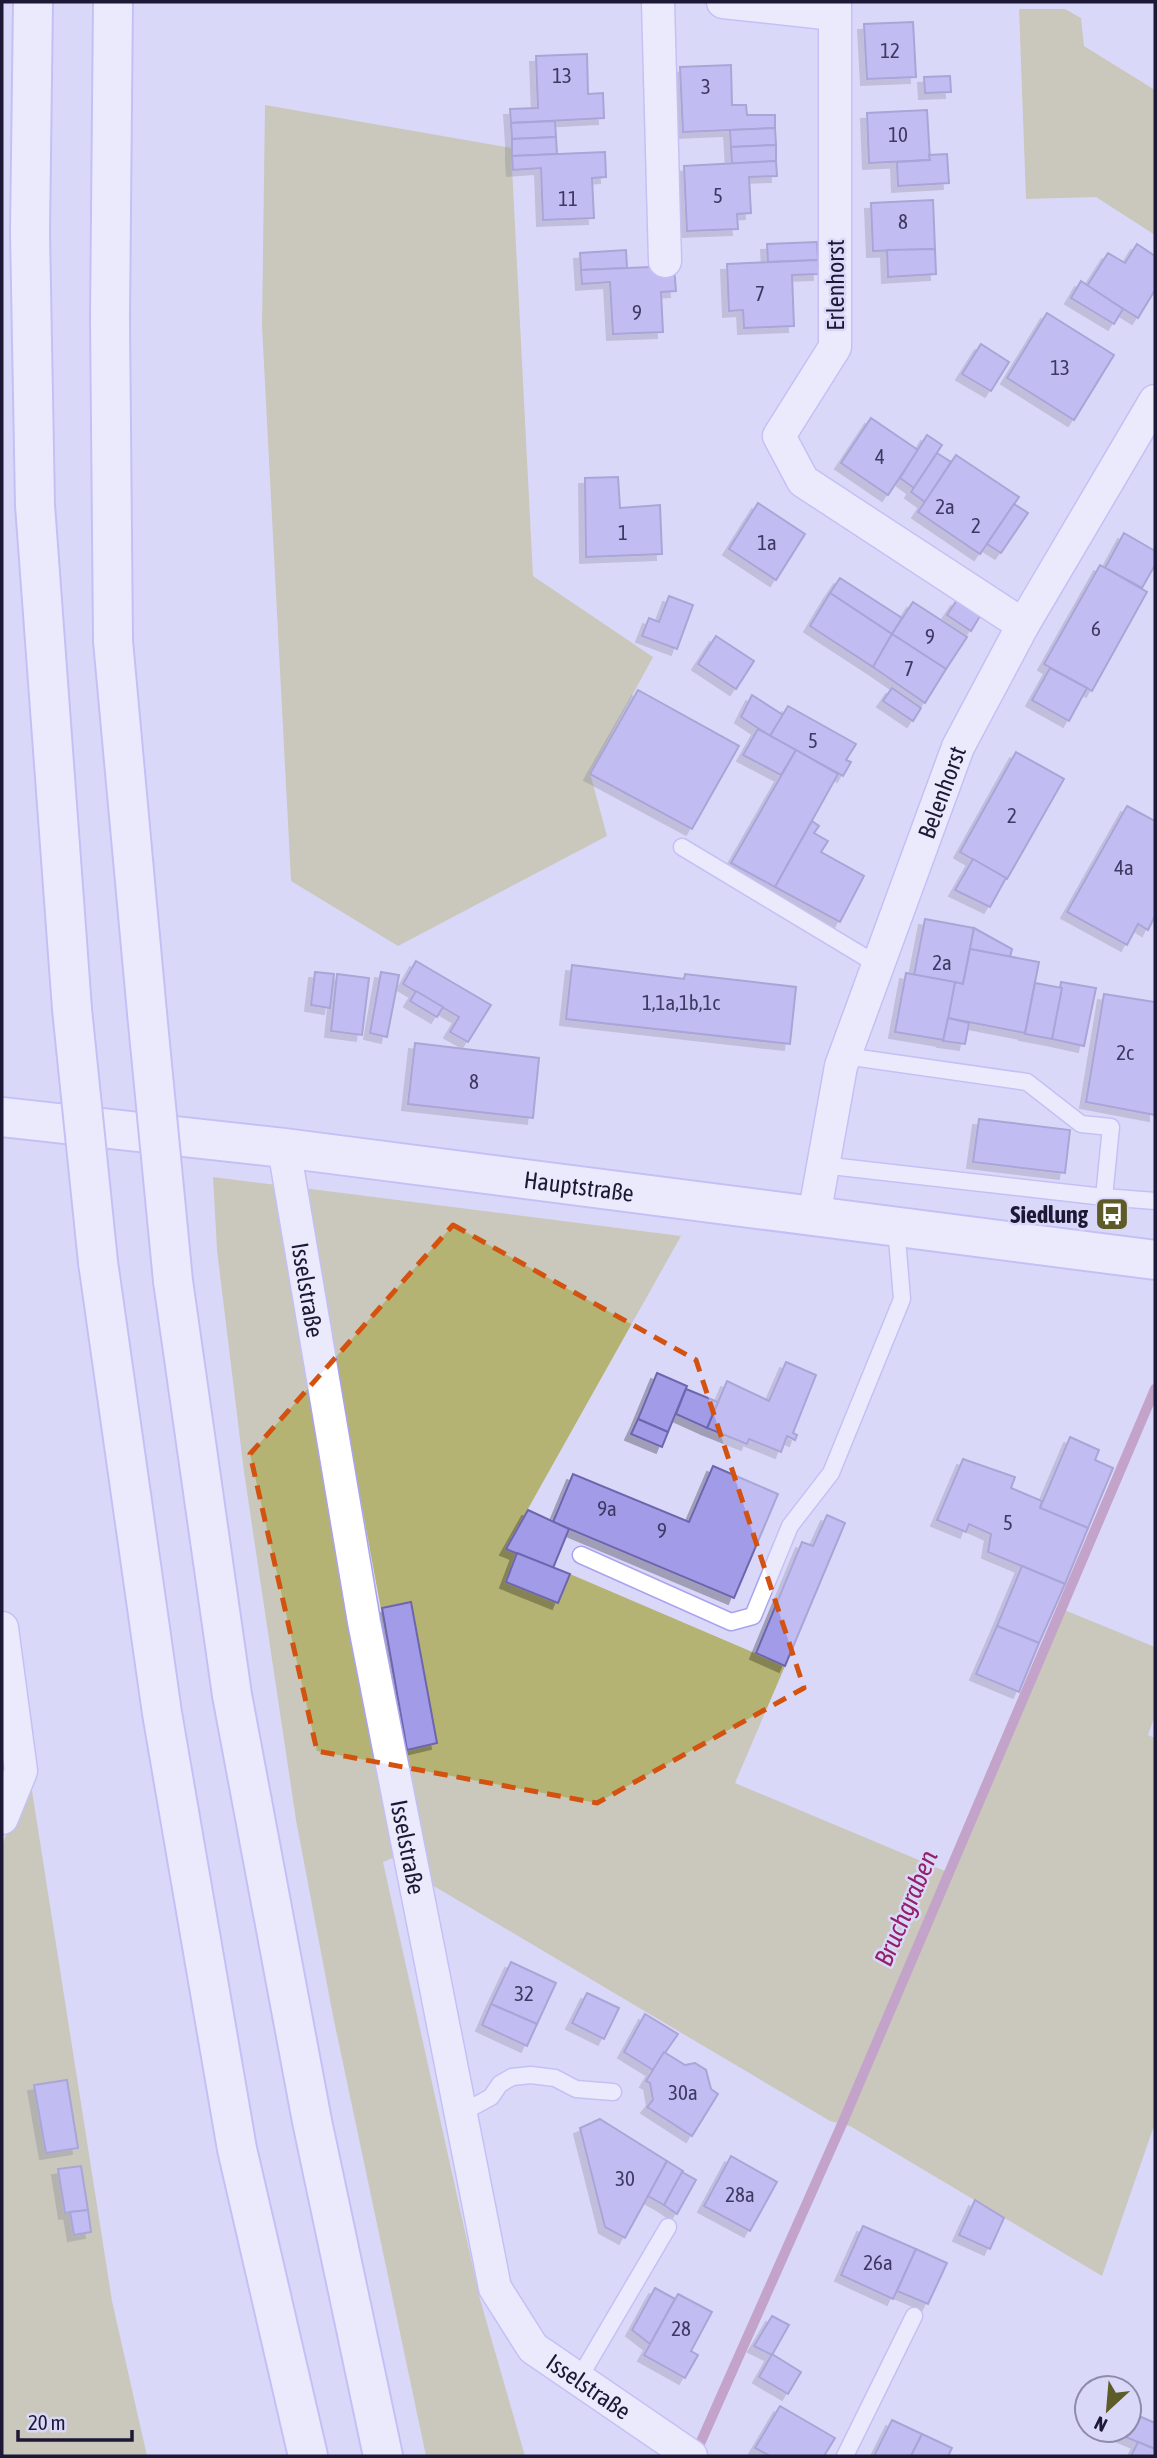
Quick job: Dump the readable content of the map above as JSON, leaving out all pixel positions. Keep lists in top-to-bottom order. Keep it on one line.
{"streets":{"main road":["Hauptstraße"],"street":["Erlenhorst","Belenhorst","Isselstraße"]},"crossings":[["Erlenhorst","Belenhorst"],["Belenhorst","Hauptstraße"],["Hauptstraße","Isselstraße"]],"water":["Bruchgraben"],"places":{"bus stop":["Siedlung"]},"house_numbers":["12","13","3","10","5","11","8","7","9","13","4","2a","2","1","1a","6","9","7","5","2","4a","2a","1,1a,1b,1c","2c","8","9a","5","9","32","30a","30","28a","26a","28"],"scale_bar":"20 m","north":"bottom left"}
